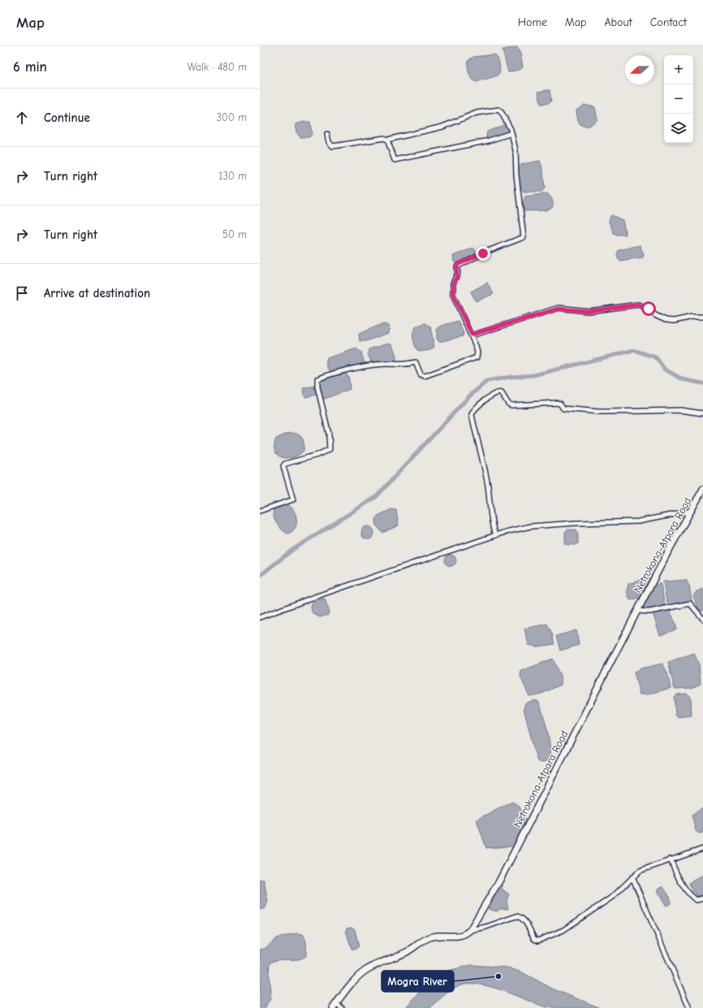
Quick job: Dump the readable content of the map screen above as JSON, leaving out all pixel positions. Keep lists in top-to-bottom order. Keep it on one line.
{"streets":{"street":["Netrokona-Atpara Road"]},"places":["Mogra River"],"north":"left","page":{"header":"Map","nav":["Home","Map","About","Contact"],"heading":["6 min","Walk · 480 m"],"map_buttons":["+","−"],"list":[["Continue","300 m"],["Turn right","130 m"],["Turn right","50 m"],"Arrive at destination"]}}
